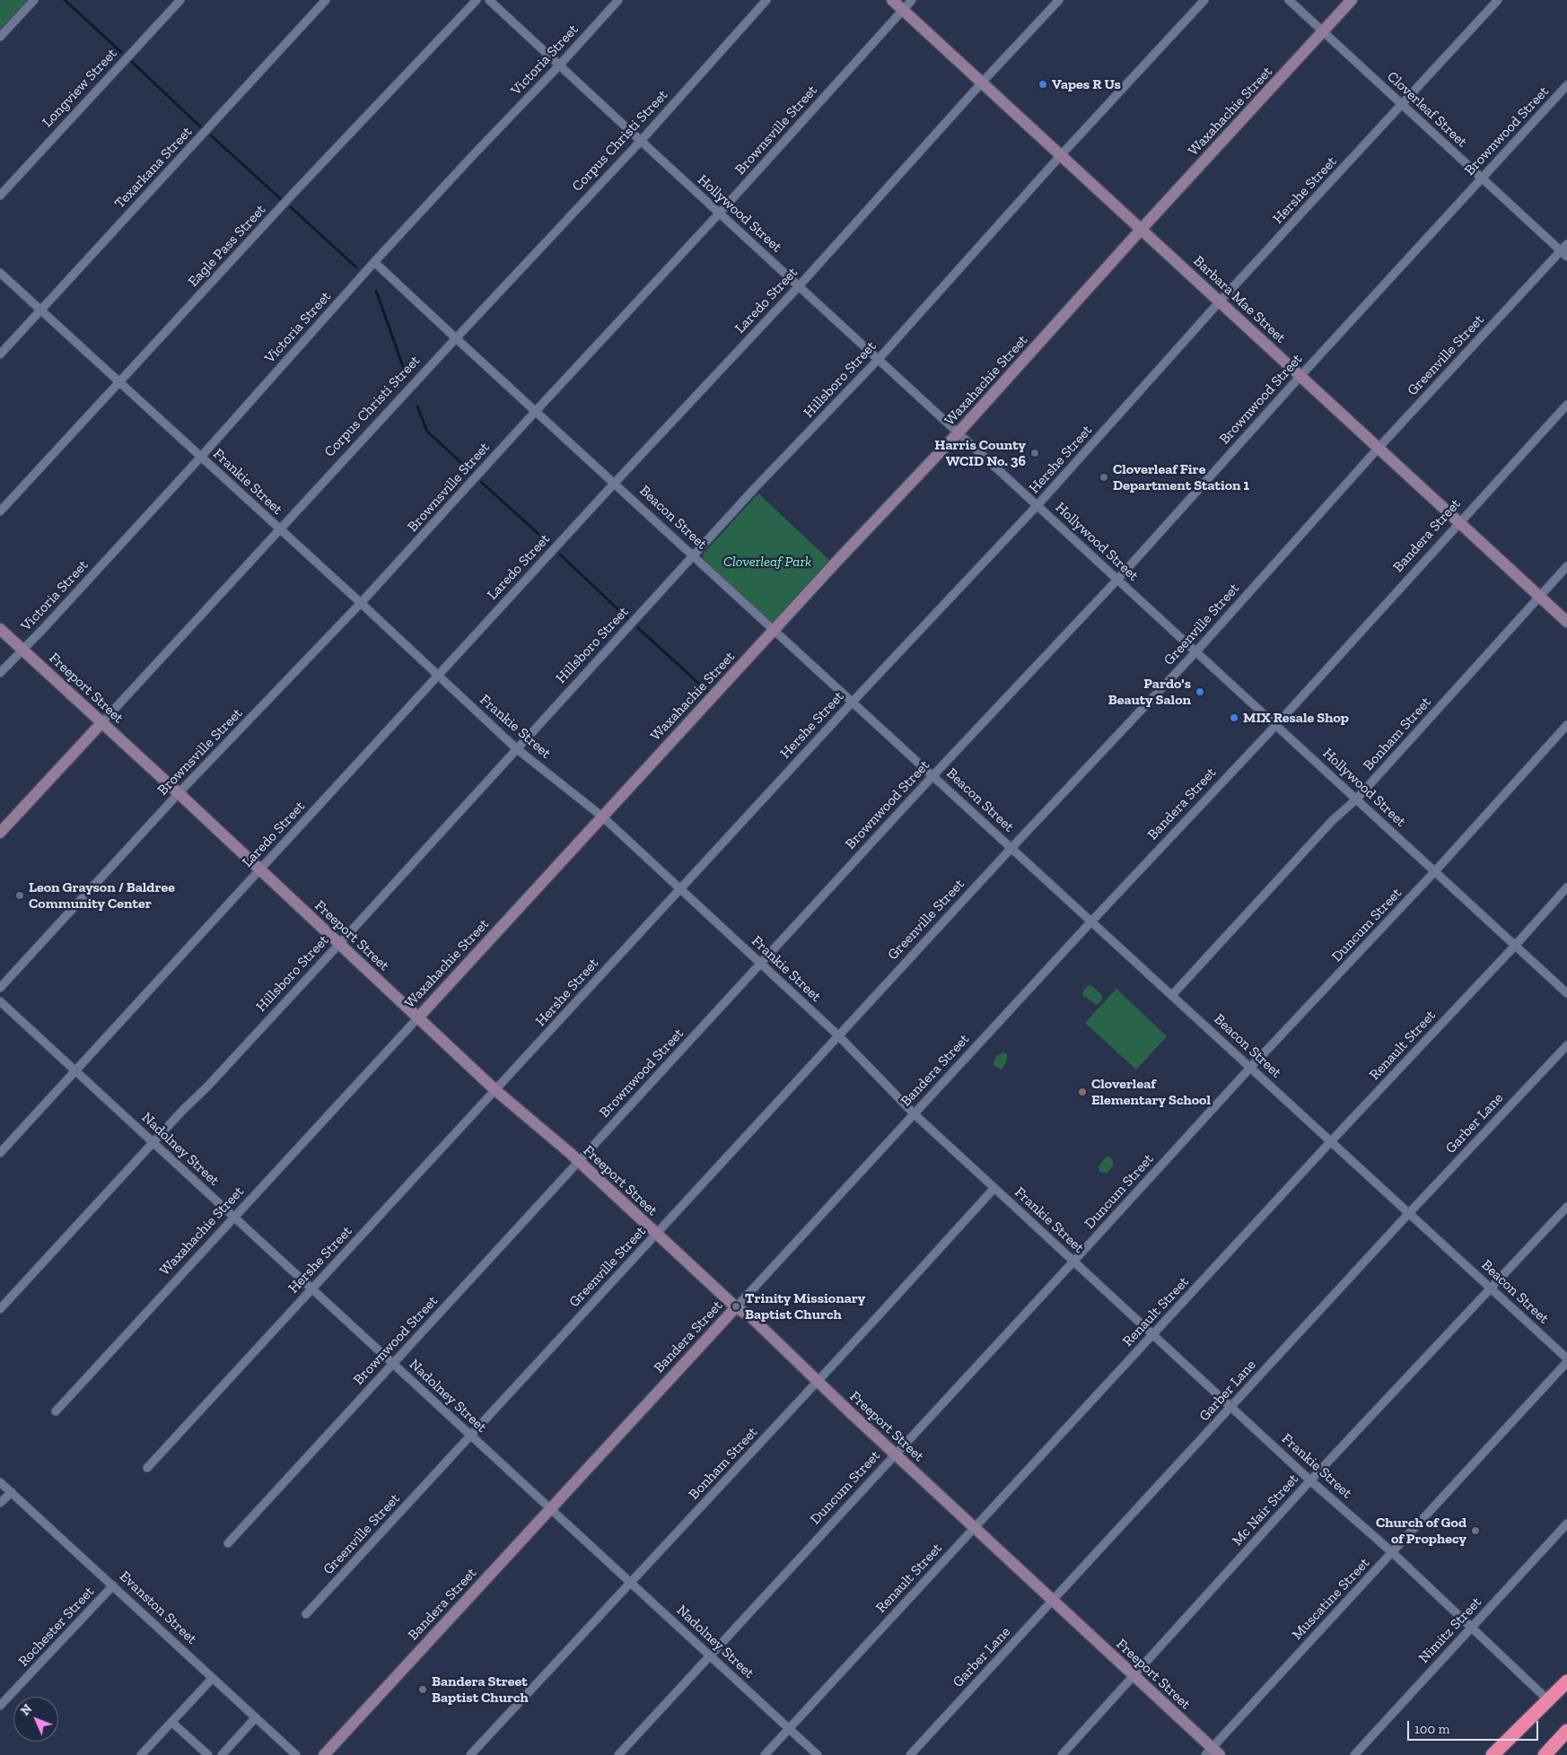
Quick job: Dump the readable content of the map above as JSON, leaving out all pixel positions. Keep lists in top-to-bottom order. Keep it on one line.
{"streets":{"street":["Victoria Street","Longview Street","Cloverleaf Street","Waxahachie Street","Brownsville Street","Brownwood Street","Corpus Christi Street","Texarkana Street","Hershe Street","Hollywood Street","Eagle Pass Street","Barbara Mae Street","Laredo Street","Greenville Street","Hillsboro Street","Frankie Street","Beacon Street","Bandera Street","Freeport Street","Bonham Street","Duncum Street","Renault Street","Garber Lane","Nadolney Street","Mc Nair Street","Muscatine Street","Evanston Street","Rochester Street","Nimitz Street"]},"crossings":[["Victoria Street","Hollywood Street"],["Victoria Street","Frankie Street"],["Victoria Street","Beacon Street"],["Victoria Street","Freeport Street"],["Cloverleaf Street","Waxahachie Street"],["Cloverleaf Street","Brownwood Street"],["Cloverleaf Street","Hershe Street"],["Cloverleaf Street","Greenville Street"],["Waxahachie Street","Hollywood Street"],["Waxahachie Street","Barbara Mae Street"],["Waxahachie Street","Frankie Street"],["Waxahachie Street","Beacon Street"],["Waxahachie Street","Freeport Street"],["Waxahachie Street","Nadolney Street"],["Brownsville Street","Hollywood Street"],["Brownsville Street","Barbara Mae Street"],["Brownsville Street","Frankie Street"],["Brownsville Street","Beacon Street"],["Brownsville Street","Freeport Street"],["Brownwood Street","Hollywood Street"],["Brownwood Street","Barbara Mae Street"],["Brownwood Street","Frankie Street"],["Brownwood Street","Beacon Street"],["Brownwood Street","Freeport Street"],["Brownwood Street","Nadolney Street"],["Corpus Christi Street","Hollywood Street"],["Corpus Christi Street","Frankie Street"],["Corpus Christi Street","Beacon Street"],["Corpus Christi Street","Freeport Street"],["Texarkana Street","Frankie Street"],["Hershe Street","Hollywood Street"],["Hershe Street","Barbara Mae Street"],["Hershe Street","Frankie Street"],["Hershe Street","Beacon Street"],["Hershe Street","Freeport Street"],["Hershe Street","Nadolney Street"],["Hollywood Street","Laredo Street"],["Hollywood Street","Greenville Street"],["Hollywood Street","Hillsboro Street"],["Hollywood Street","Bandera Street"],["Hollywood Street","Bonham Street"],["Hollywood Street","Duncum Street"],["Hollywood Street","Renault Street"],["Eagle Pass Street","Frankie Street"],["Barbara Mae Street","Laredo Street"],["Barbara Mae Street","Greenville Street"],["Barbara Mae Street","Hillsboro Street"],["Barbara Mae Street","Bandera Street"],["Barbara Mae Street","Bonham Street"],["Laredo Street","Frankie Street"],["Laredo Street","Beacon Street"],["Laredo Street","Freeport Street"],["Laredo Street","Nadolney Street"],["Greenville Street","Frankie Street"],["Greenville Street","Beacon Street"],["Greenville Street","Freeport Street"],["Greenville Street","Nadolney Street"],["Hillsboro Street","Frankie Street"],["Hillsboro Street","Beacon Street"],["Hillsboro Street","Freeport Street"],["Hillsboro Street","Nadolney Street"],["Frankie Street","Bandera Street"],["Frankie Street","Bonham Street"],["Frankie Street","Duncum Street"],["Frankie Street","Renault Street"],["Frankie Street","Garber Lane"],["Frankie Street","Mc Nair Street"],["Frankie Street","Muscatine Street"],["Frankie Street","Nimitz Street"],["Beacon Street","Bandera Street"],["Beacon Street","Bonham Street"],["Beacon Street","Duncum Street"],["Beacon Street","Renault Street"],["Beacon Street","Garber Lane"],["Beacon Street","Mc Nair Street"],["Bandera Street","Freeport Street"],["Bandera Street","Nadolney Street"],["Freeport Street","Bonham Street"],["Freeport Street","Duncum Street"],["Freeport Street","Renault Street"],["Freeport Street","Garber Lane"],["Freeport Street","Mc Nair Street"],["Freeport Street","Muscatine Street"],["Bonham Street","Nadolney Street"],["Duncum Street","Nadolney Street"],["Renault Street","Nadolney Street"],["Evanston Street","Rochester Street"]],"parks":["Cloverleaf Park"],"places":["Vapes R Us","Harris County WCID No. 36","Cloverleaf Fire Department Station 1","Pardo's Beauty Salon","MIX Resale Shop","Leon Grayson / Baldree Community Center","Cloverleaf Elementary School","Trinity Missionary Baptist Church","Church of God of Prophecy","Bandera Street Baptist Church"],"scale_bar":"100 m","north":"top left"}
